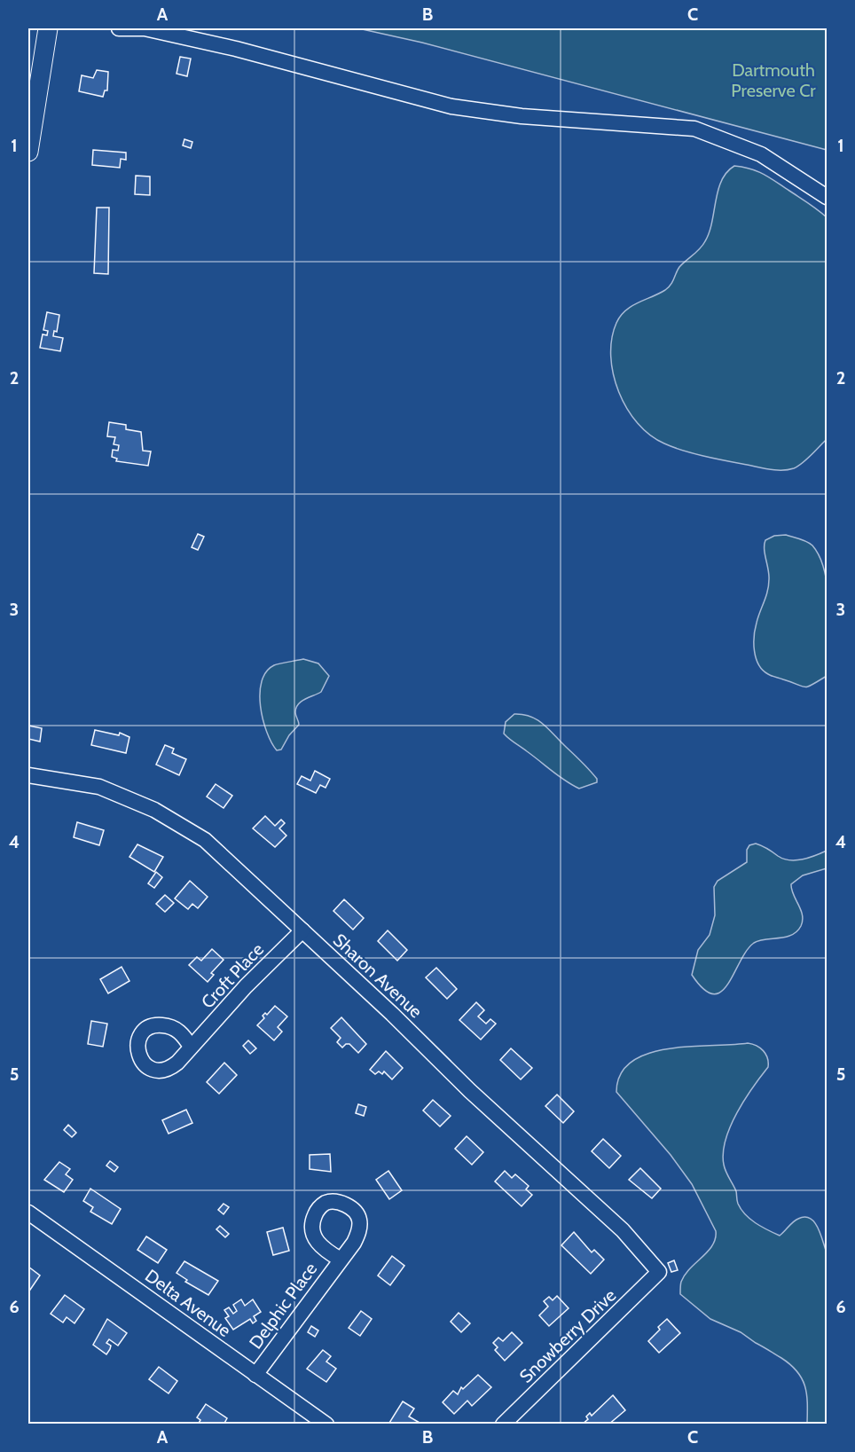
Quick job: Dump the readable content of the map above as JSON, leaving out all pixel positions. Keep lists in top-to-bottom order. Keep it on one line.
{"streets":{"street":["Croft Place","Sharon Avenue","Delta Avenue","Delphic Place","Snowberry Drive"]},"crossings":[["Croft Place","Sharon Avenue"],["Sharon Avenue","Snowberry Drive"],["Delta Avenue","Delphic Place"]],"parks":["Dartmouth Preserve Cr"],"grid":{"columns":["A","B","C"],"rows":["1","2","3","4","5","6"]}}
